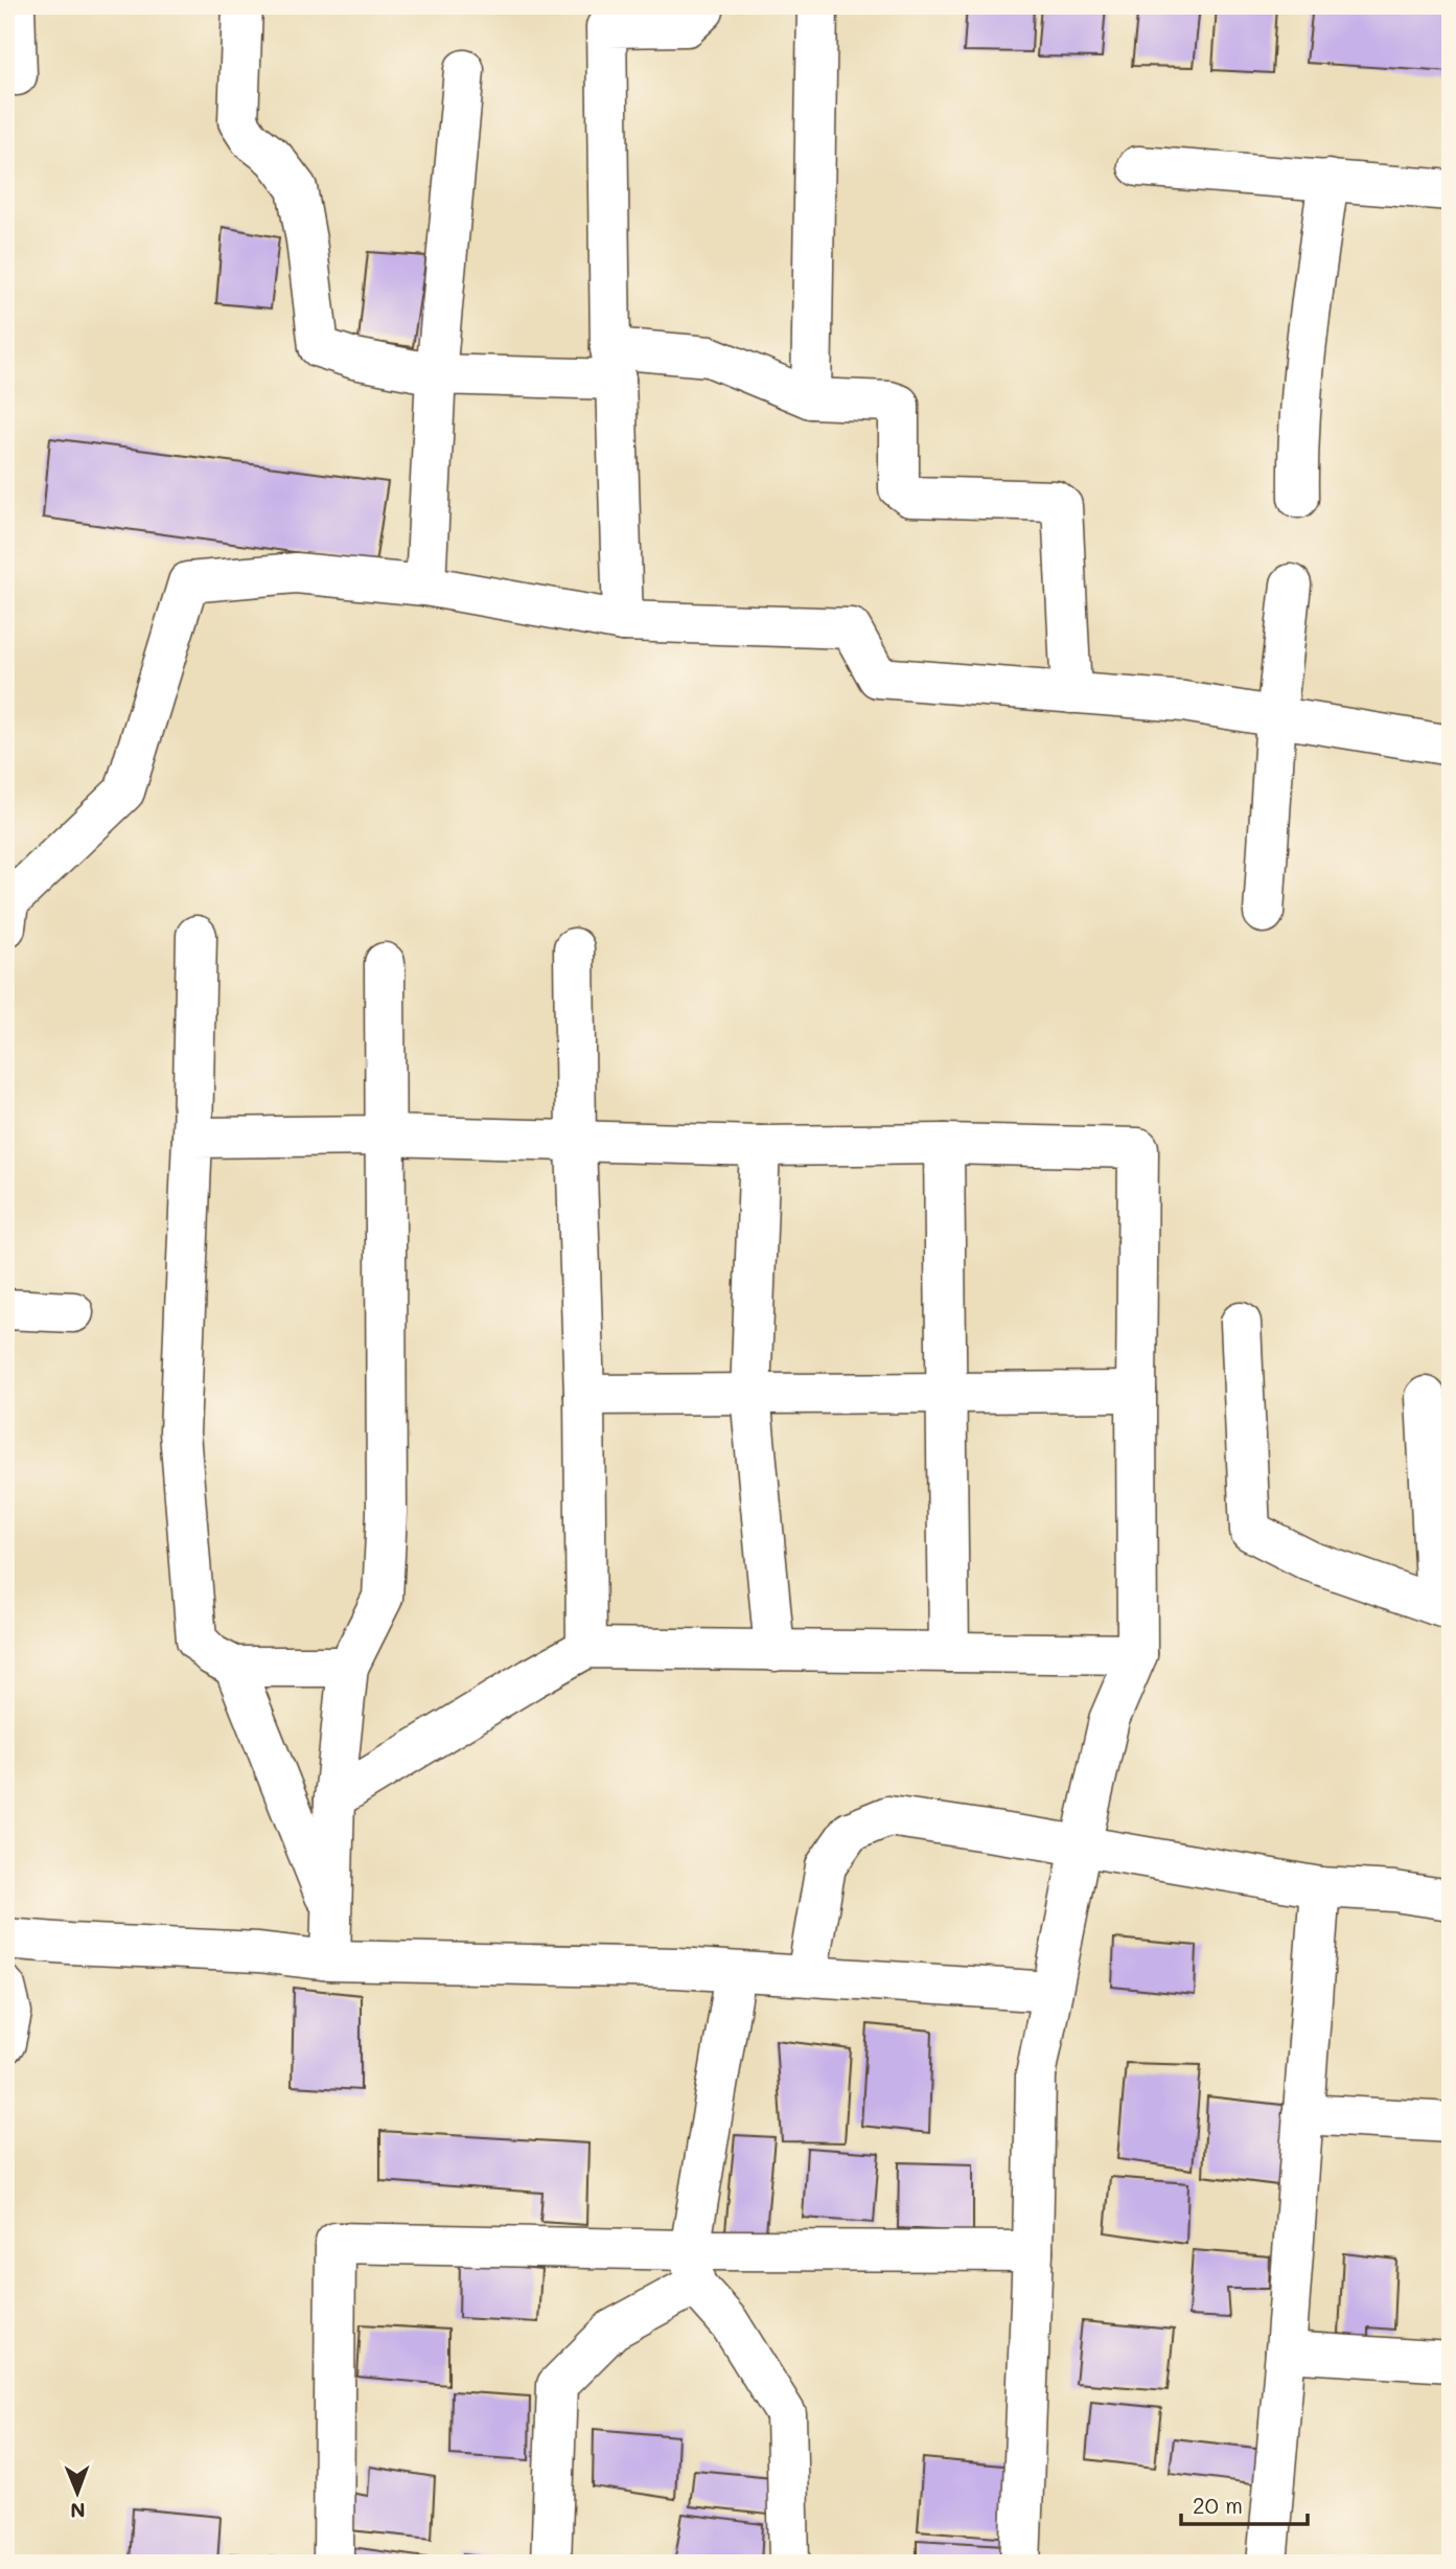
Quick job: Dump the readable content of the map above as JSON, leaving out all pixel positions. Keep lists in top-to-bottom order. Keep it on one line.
{"scale_bar":"20 m","north":"bottom"}
